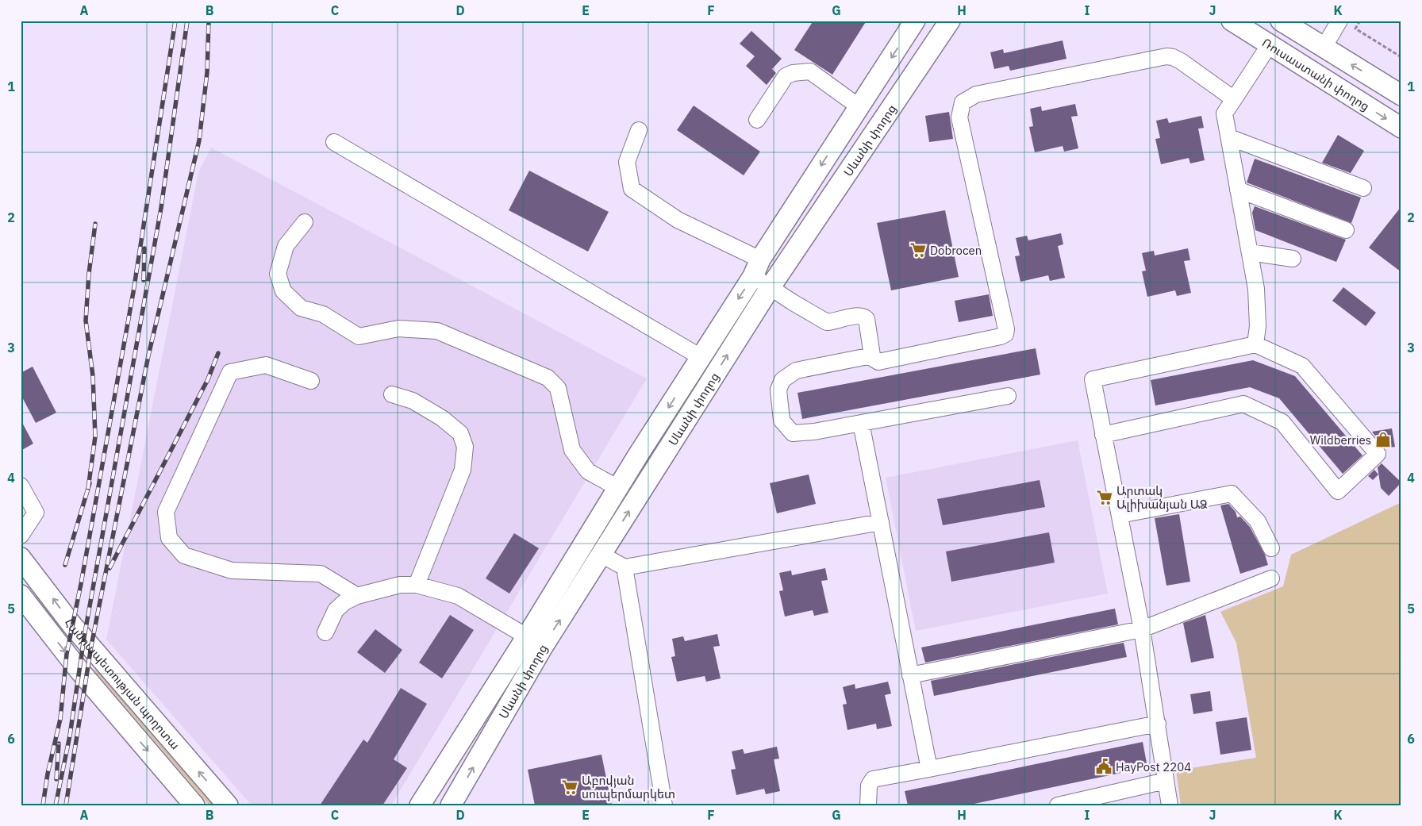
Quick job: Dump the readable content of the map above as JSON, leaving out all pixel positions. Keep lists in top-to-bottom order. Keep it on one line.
{"streets":{"main road":["Ռուսաստանի փողոց","Սևանի փողոց","Հանրապետության պողոտա"]},"places":{"supermarket":["Dobrocen","Արտակ Ալիխանյան ԱՁ","Աբովյան սուպերմարկետ"],"shop":["Wildberries"],"public building":["HayPost 2204"]},"grid":{"columns":["A","B","C","D","E","F","G","H","I","J","K"],"rows":["1","2","3","4","5","6"]}}
